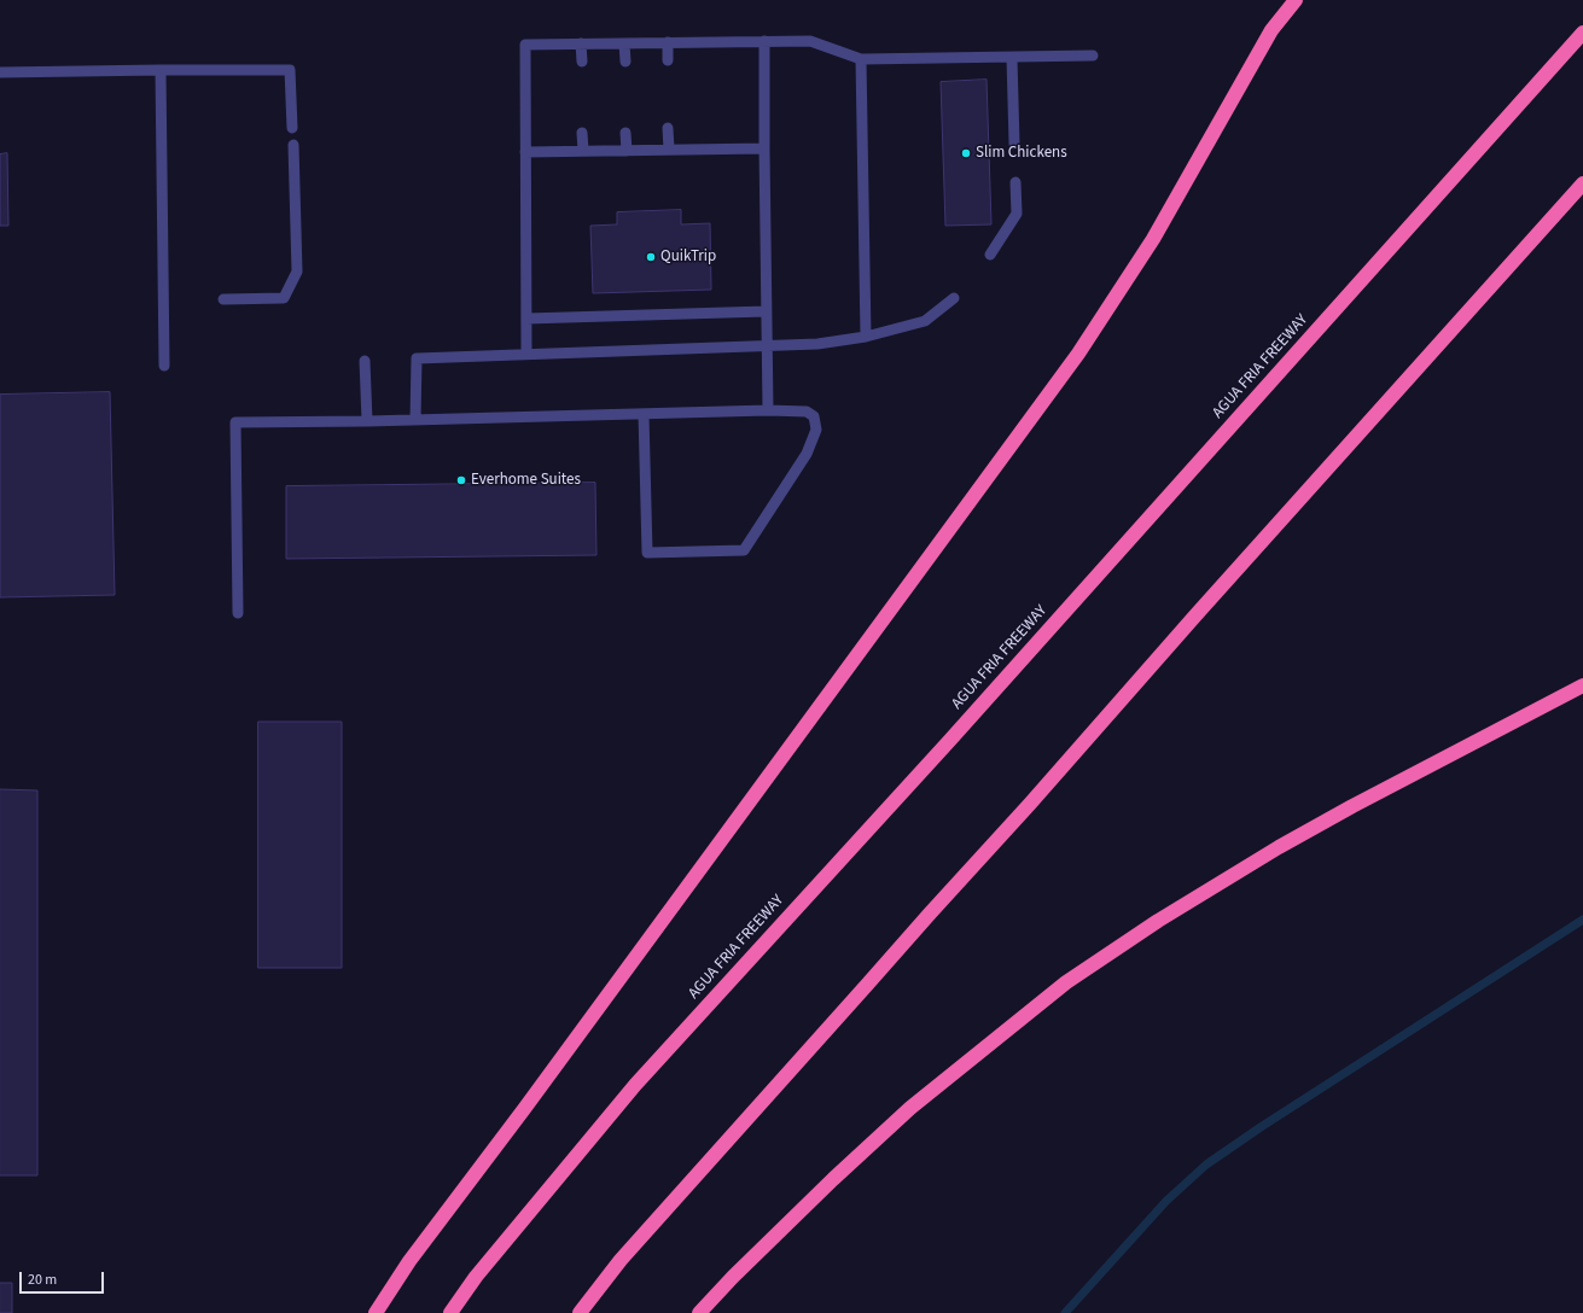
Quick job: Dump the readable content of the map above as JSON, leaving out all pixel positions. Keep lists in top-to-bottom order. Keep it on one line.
{"streets":{"highway":["AGUA FRIA FREEWAY"]},"places":["Slim Chickens","QuikTrip","Everhome Suites"],"scale_bar":"20 m"}
